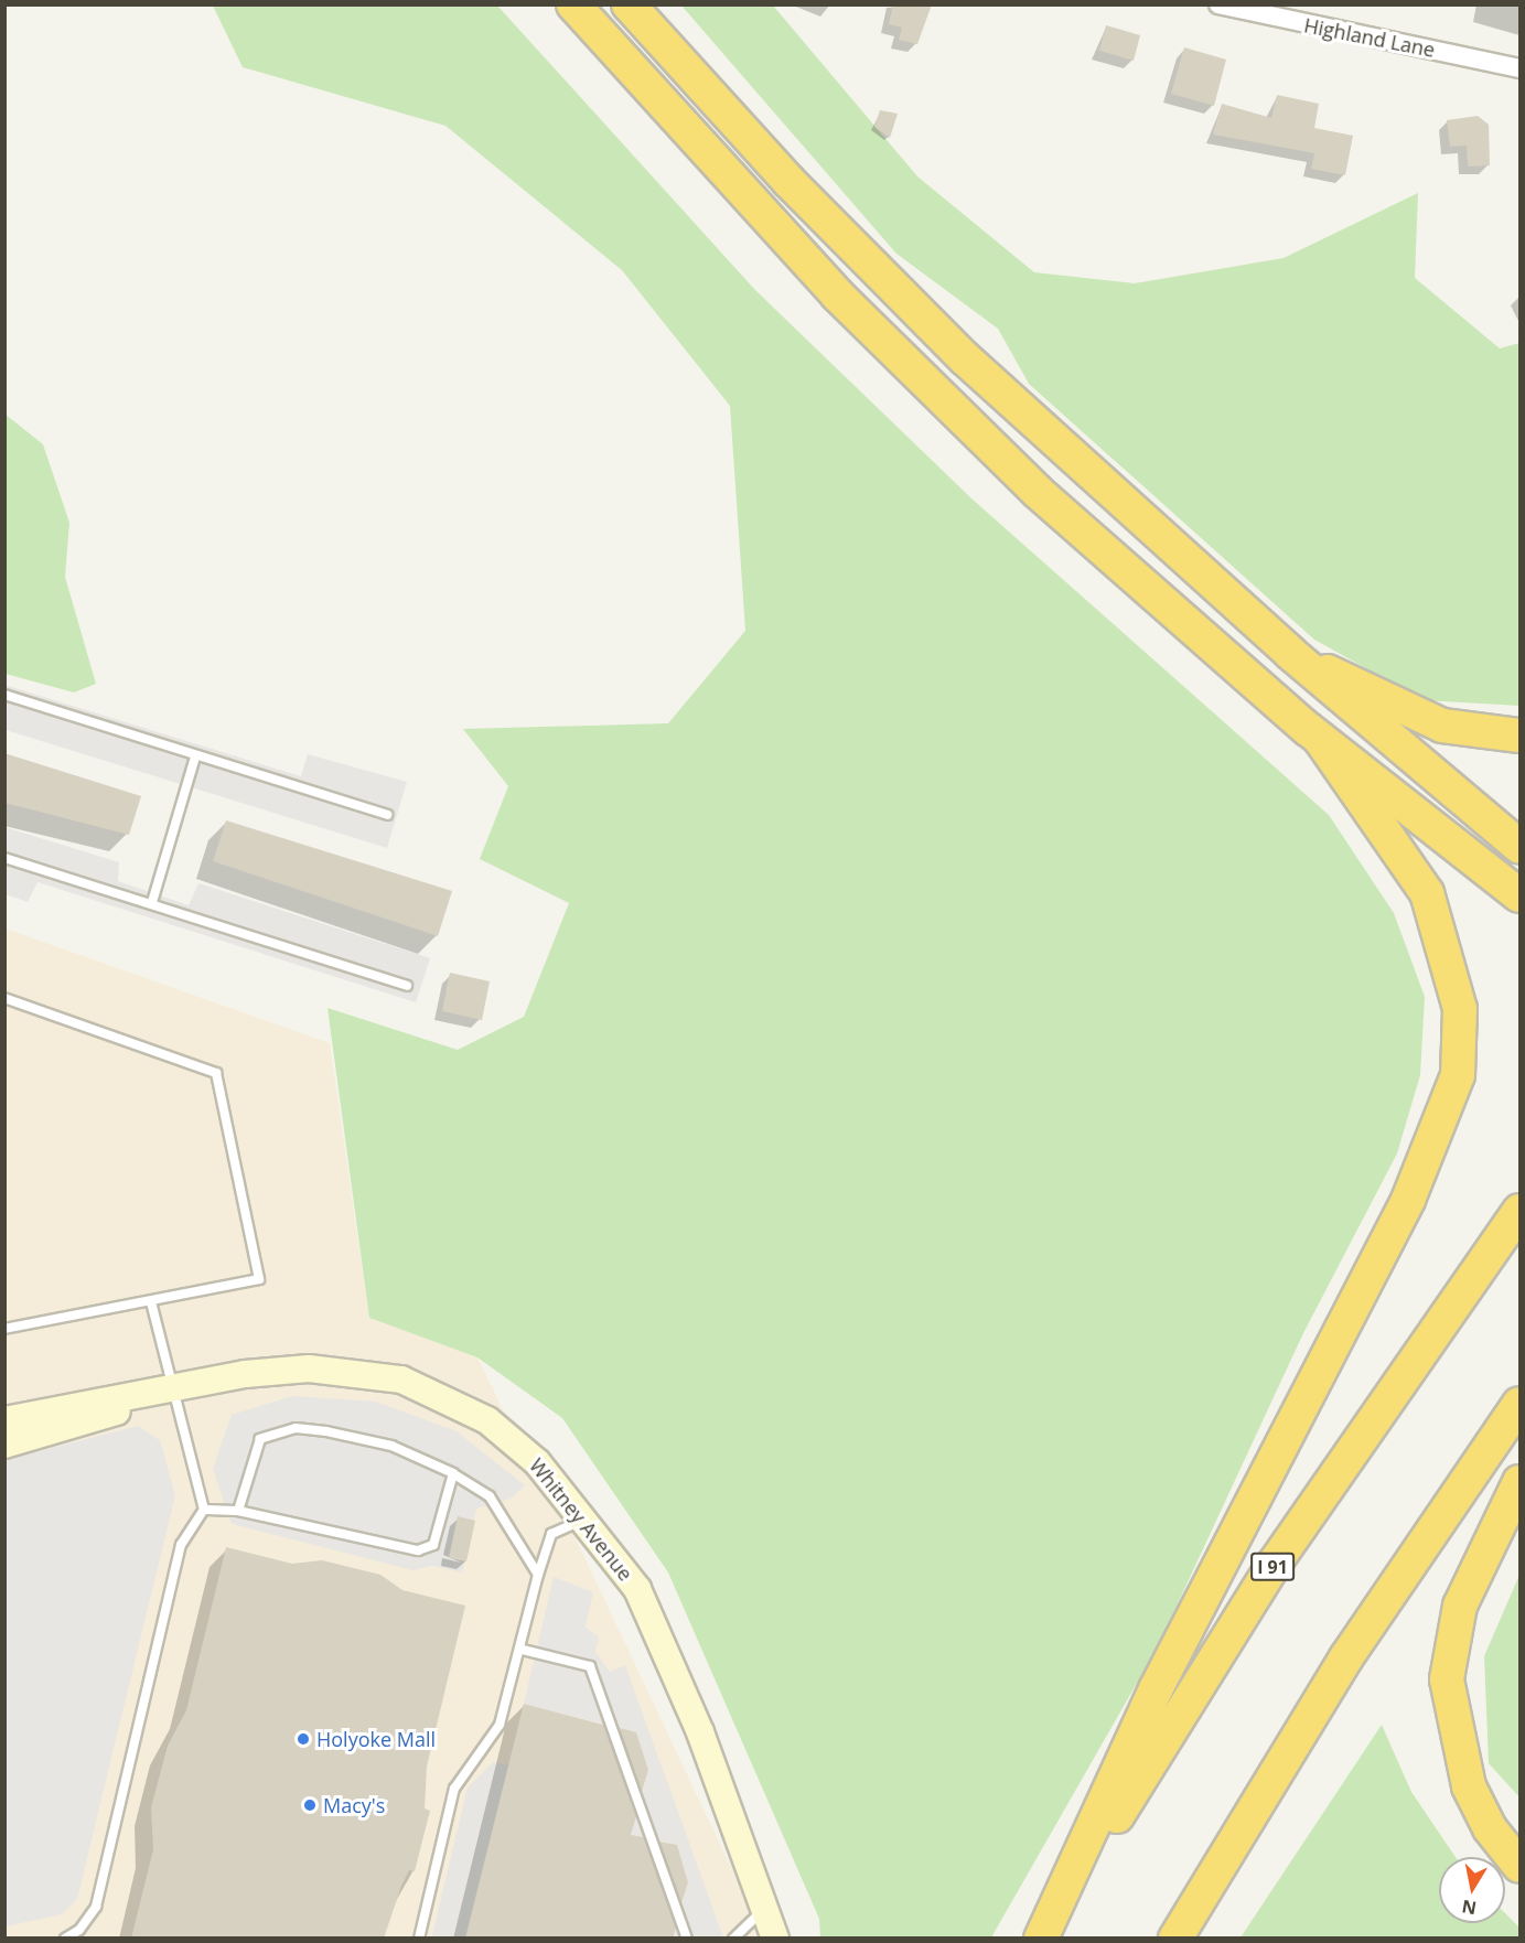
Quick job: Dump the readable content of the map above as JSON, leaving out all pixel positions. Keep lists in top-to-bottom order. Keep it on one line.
{"streets":{"highway":["I 91"],"main road":["Whitney Avenue"],"street":["Highland Lane"]},"places":["Holyoke Mall","Macy's"],"north":"bottom"}
